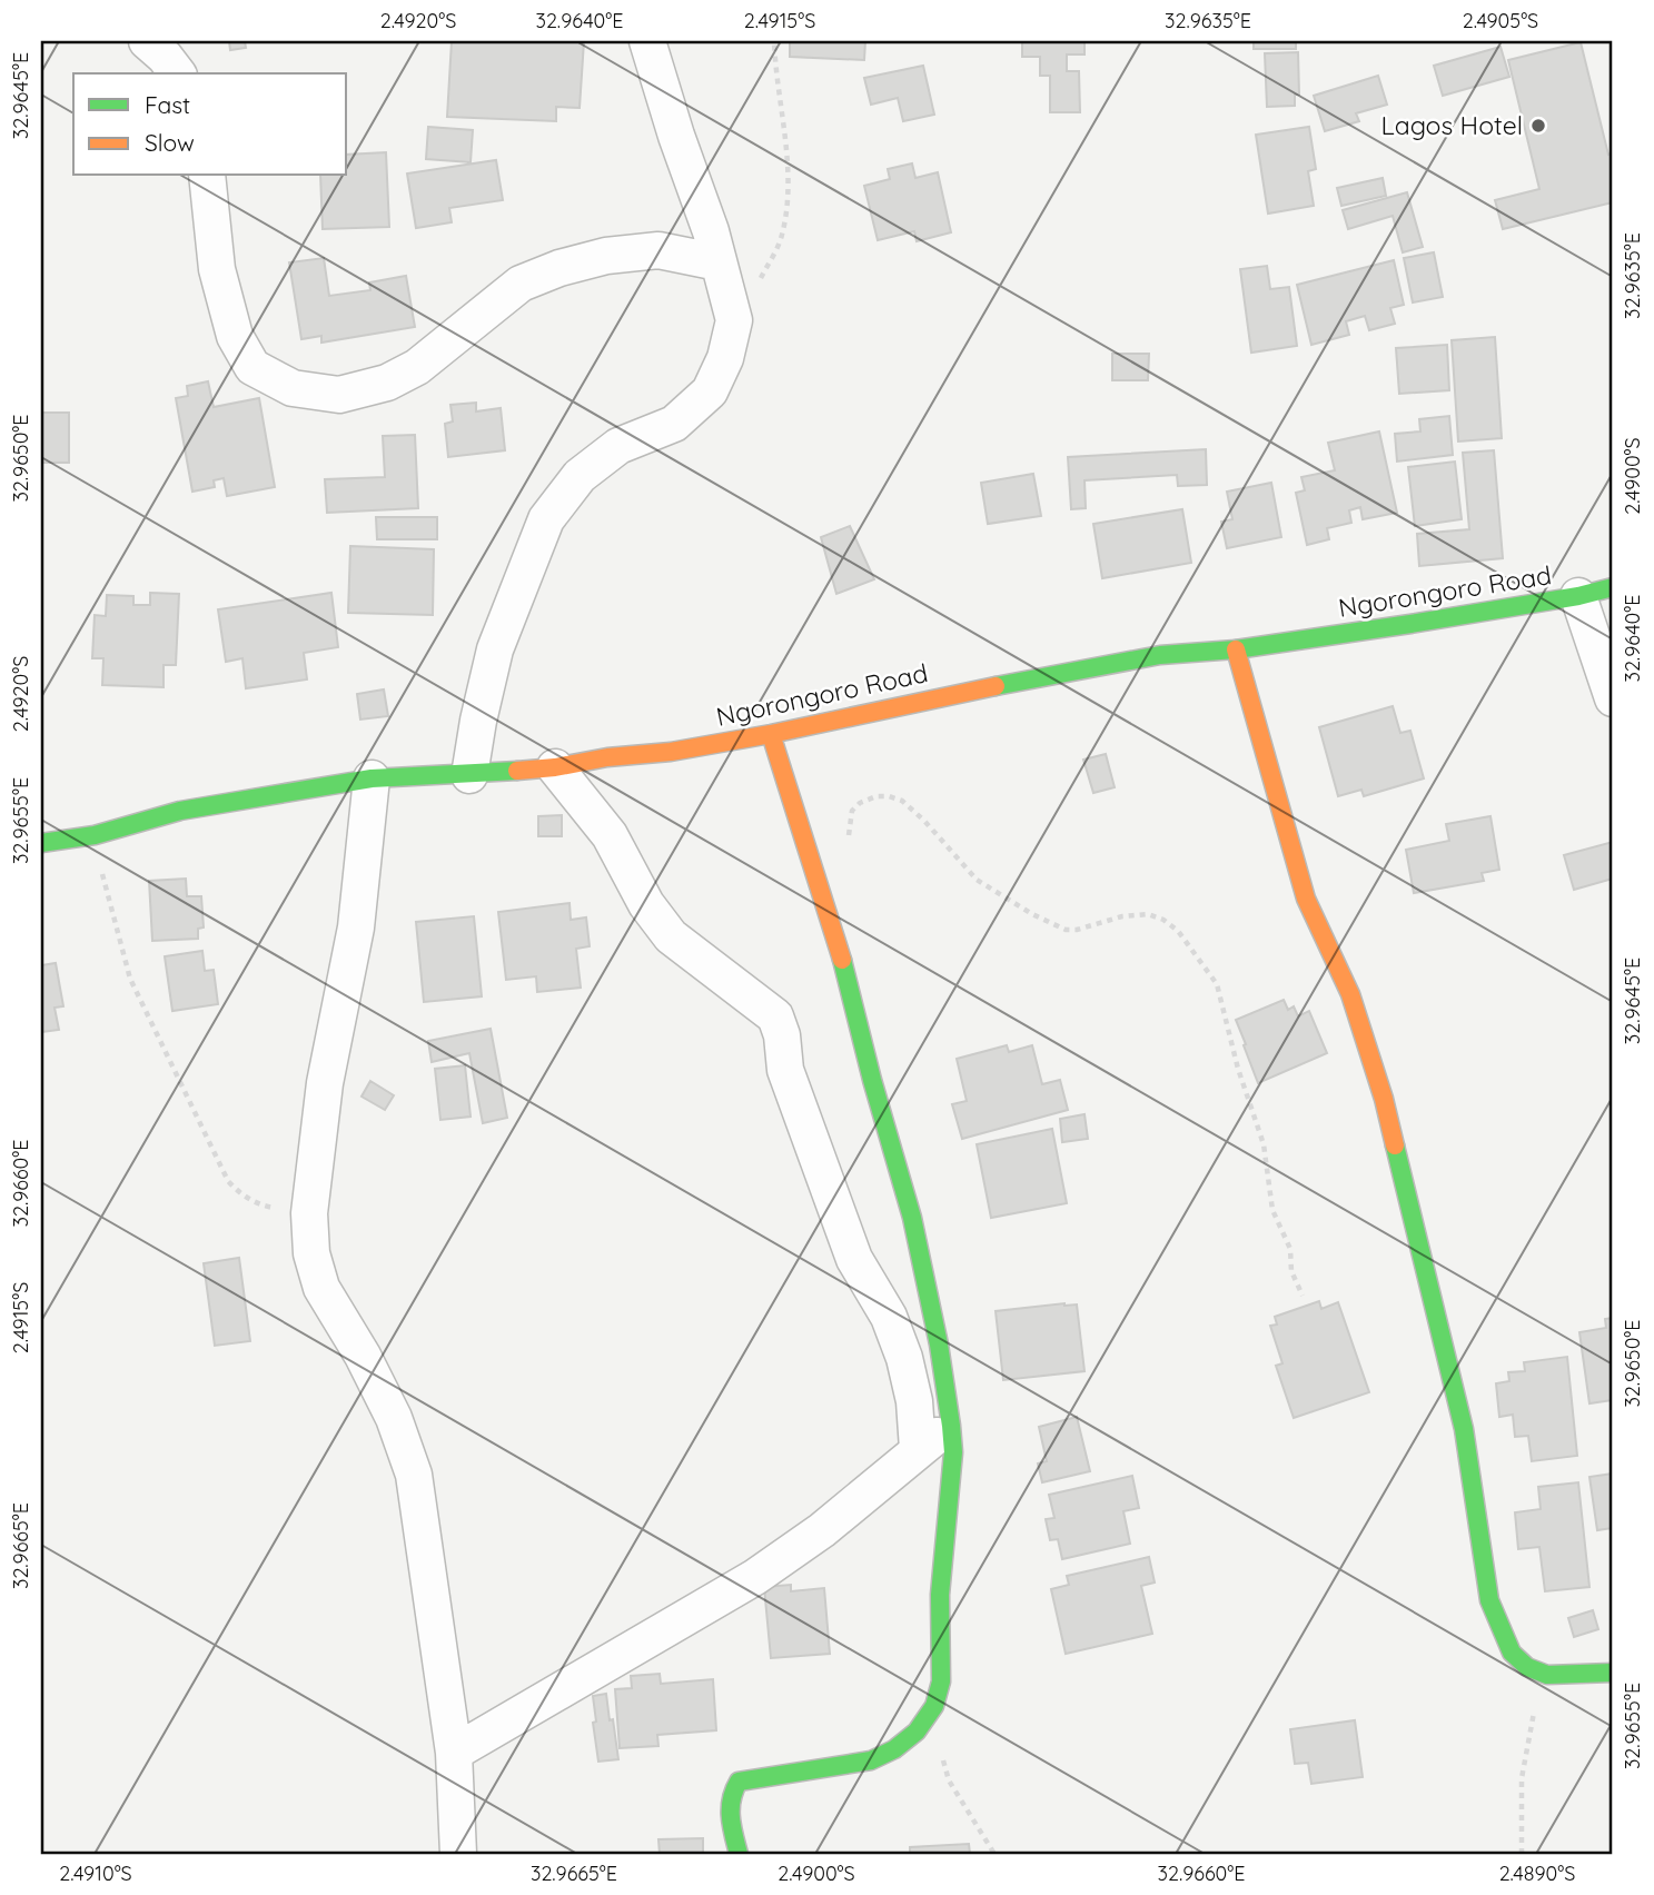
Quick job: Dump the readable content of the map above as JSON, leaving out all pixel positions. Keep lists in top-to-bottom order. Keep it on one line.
{"streets":{"street":["Ngorongoro Road"]},"places":["Lagos Hotel"],"legend":["Fast","Slow"],"coordinates":["2.4920°S","32.9640°E","2.4915°S","32.9635°E","2.4905°S","32.9645°E","32.9650°E","2.4900°S","32.9655°E","32.9660°E","32.9665°E","2.4910°S","2.4890°S"]}
